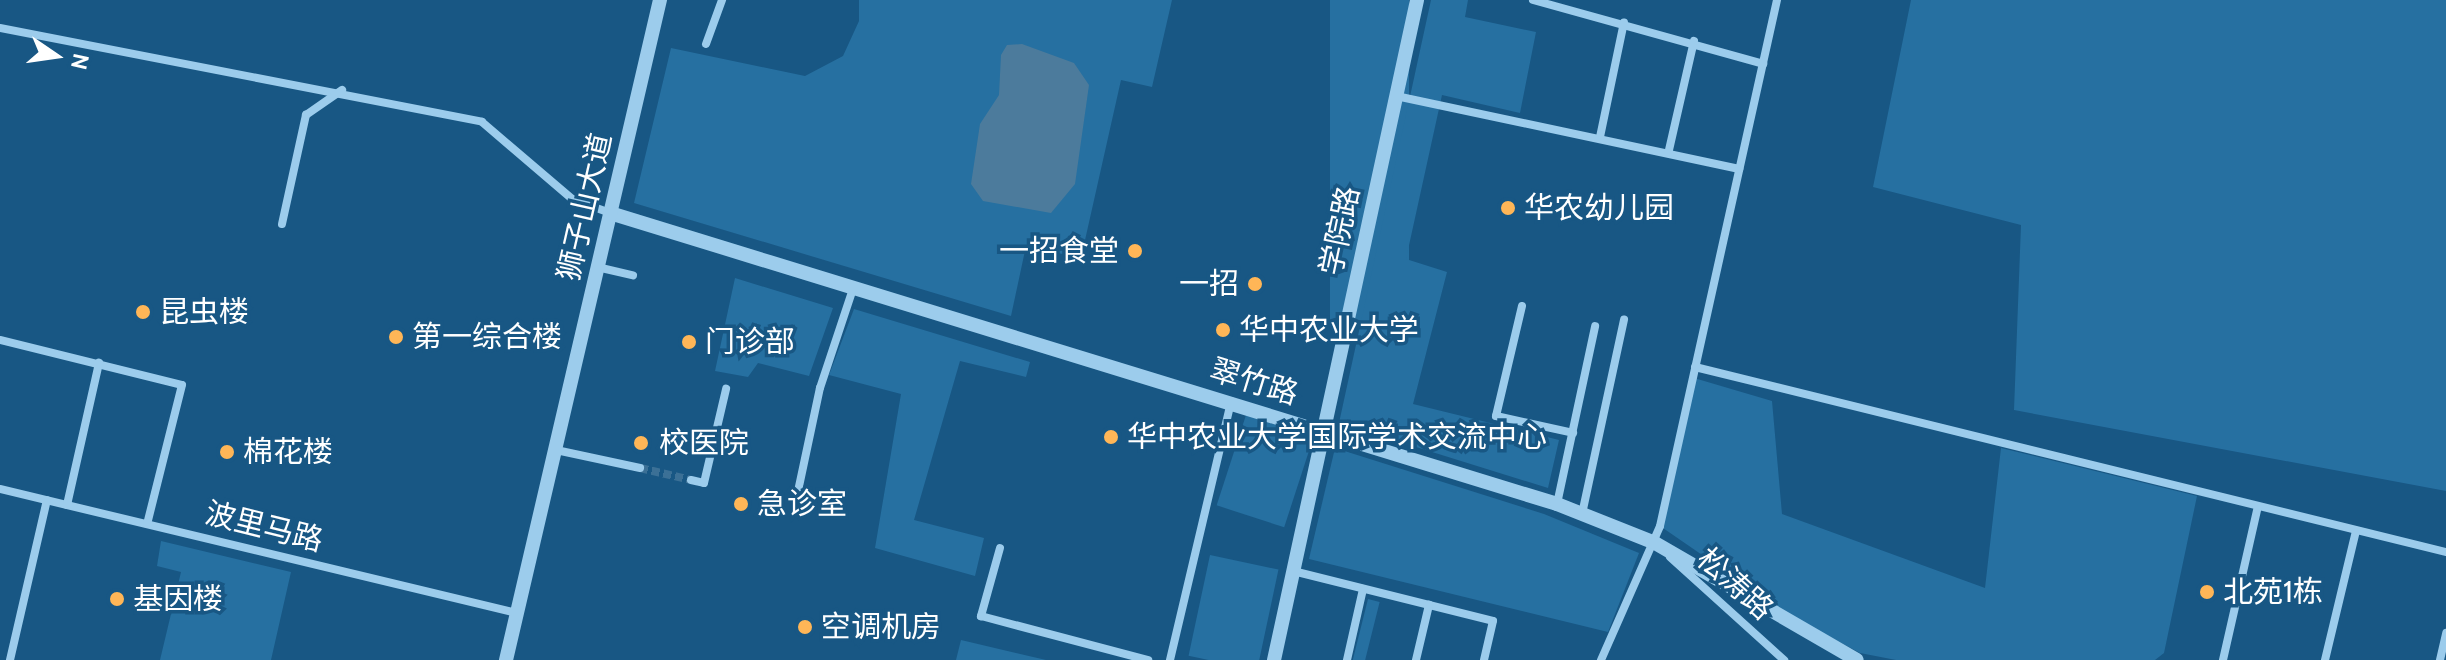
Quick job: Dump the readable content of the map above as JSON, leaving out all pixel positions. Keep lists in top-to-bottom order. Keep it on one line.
{"streets":{"street":["狮子山大道","学院路","翠竹路","波里马路","松涛路"]},"crossings":[["狮子山大道","翠竹路"],["狮子山大道","波里马路"],["学院路","翠竹路"],["翠竹路","松涛路"]],"places":["华农幼儿园","一招食堂","一招","昆虫楼","华中农业大学","第一综合楼","门诊部","华中农业大学国际学术交流中心","校医院","棉花楼","急诊室","北苑1栋","基因楼","空调机房"],"north":"right"}
